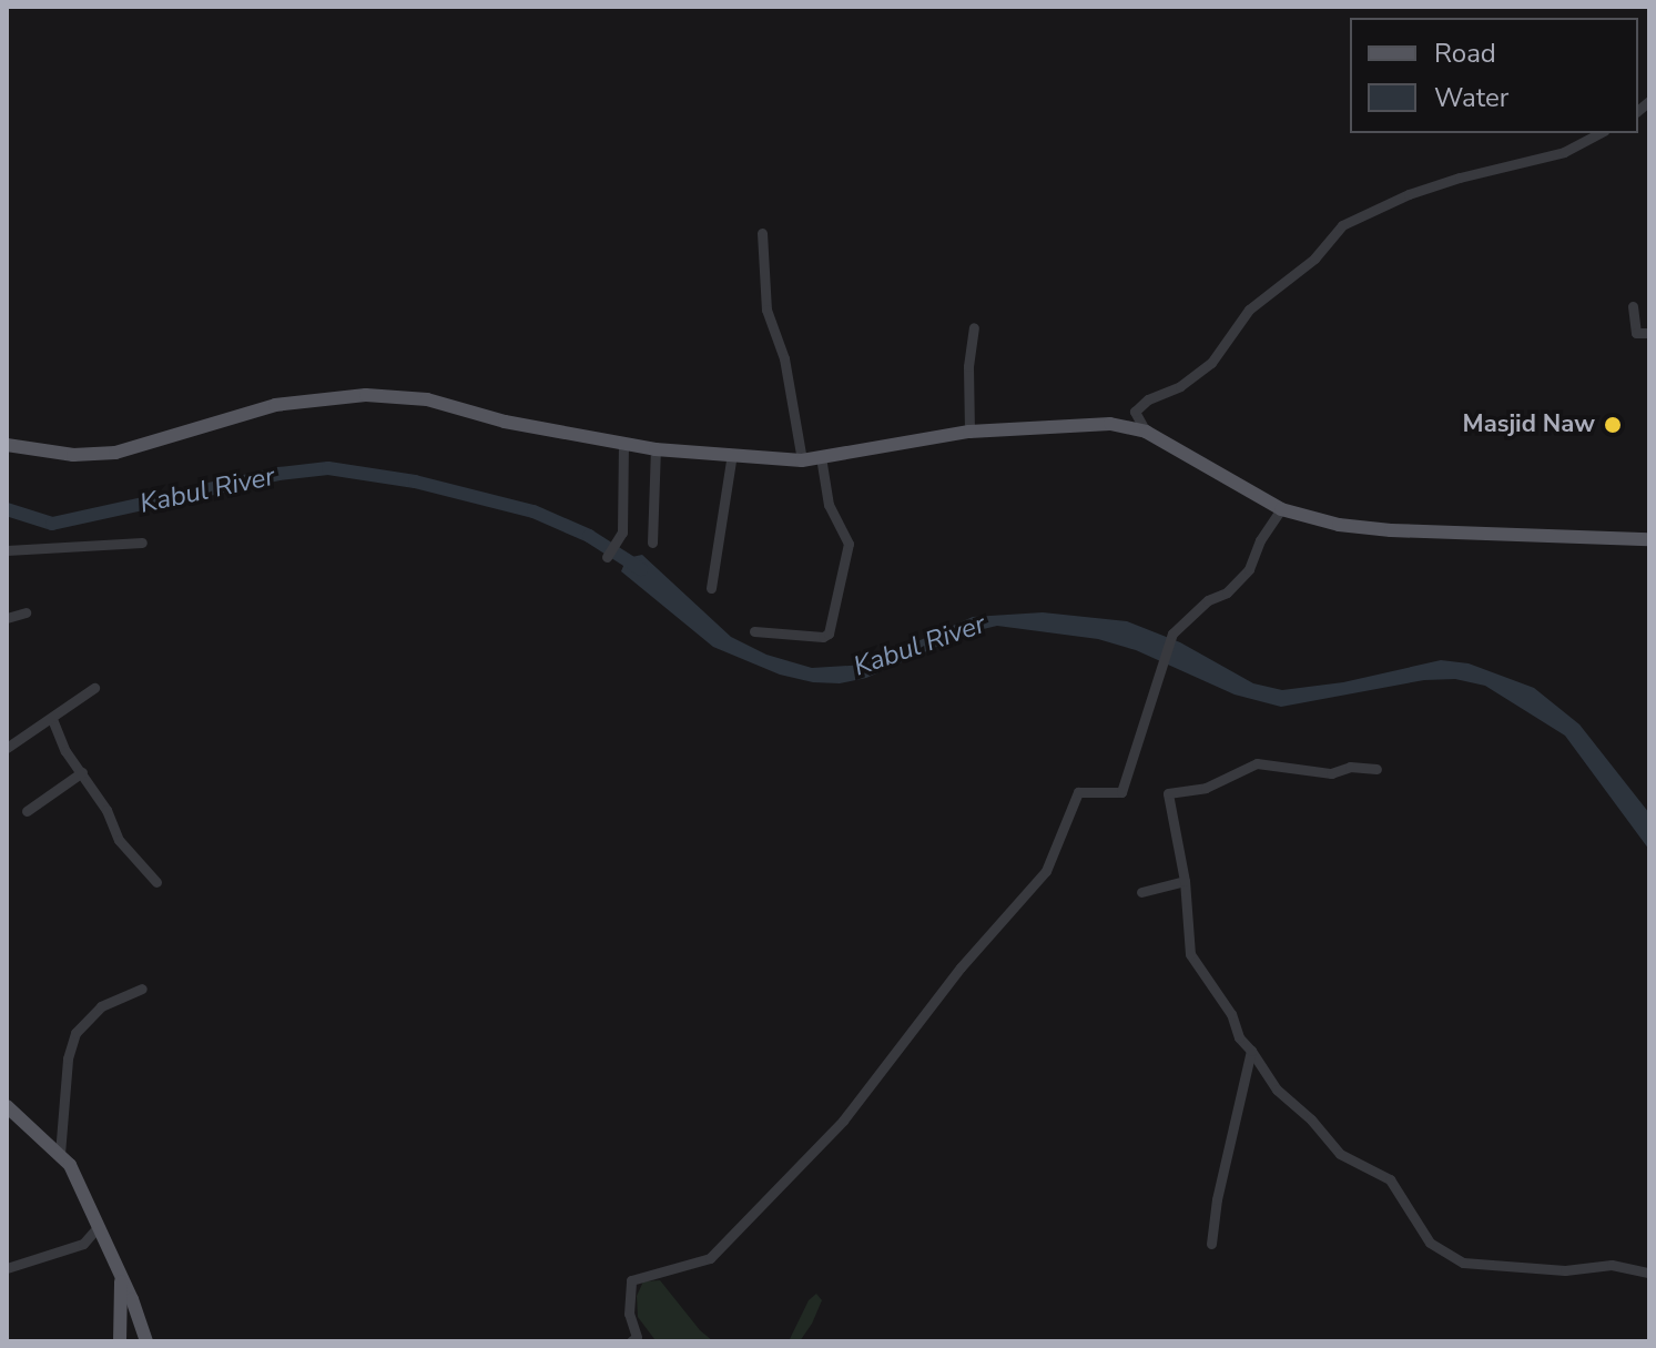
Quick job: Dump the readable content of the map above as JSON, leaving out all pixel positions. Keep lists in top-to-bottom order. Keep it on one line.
{"water":["Kabul River"],"places":["Masjid Naw"],"legend":["Road","Water"]}
